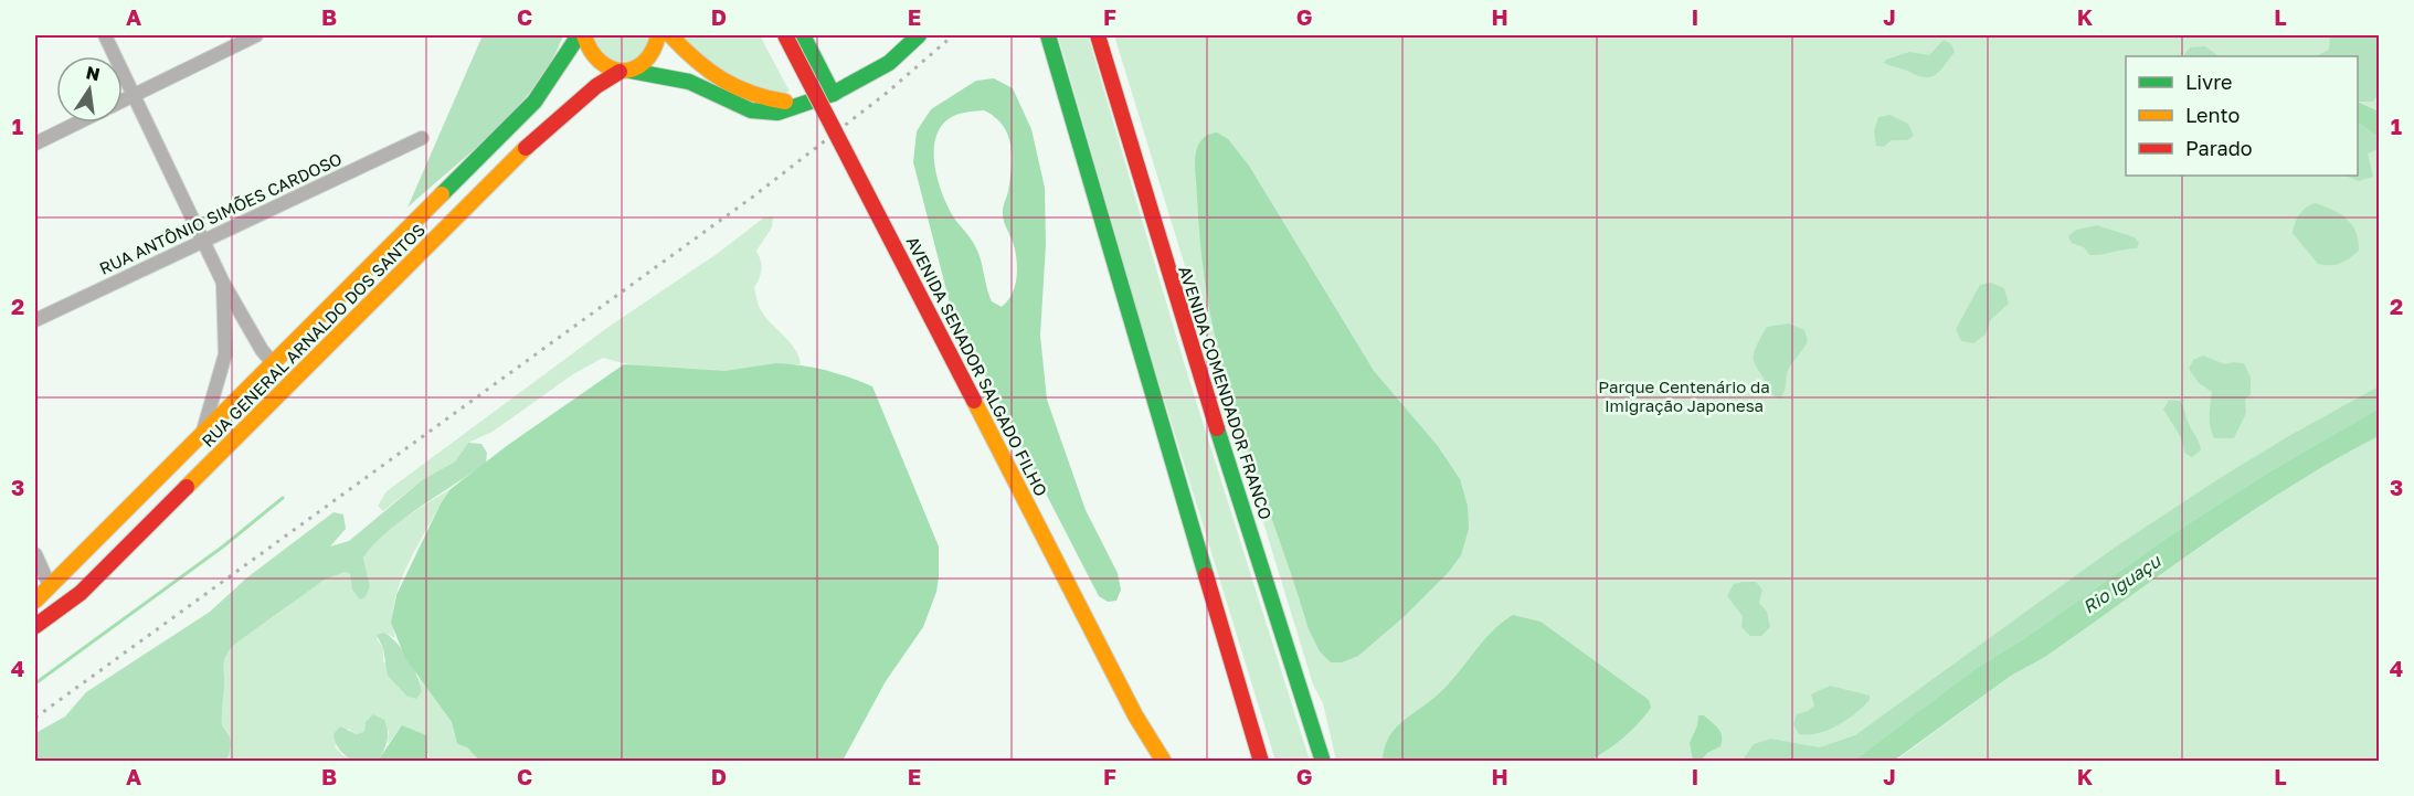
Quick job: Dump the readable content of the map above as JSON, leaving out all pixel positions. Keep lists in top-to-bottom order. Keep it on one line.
{"streets":{"main road":["RUA GENERAL ARNALDO DOS SANTOS","AVENIDA SENADOR SALGADO FILHO","AVENIDA COMENDADOR FRANCO"],"street":["RUA ANTÔNIO SIMÕES CARDOSO"]},"water":["Rio Iguaçu"],"parks":["Parque Centenário da Imigração Japonesa"],"legend":["Livre","Lento","Parado"],"north":"top","grid":{"columns":["A","B","C","D","E","F","G","H","I","J","K","L"],"rows":["1","2","3","4"]}}
